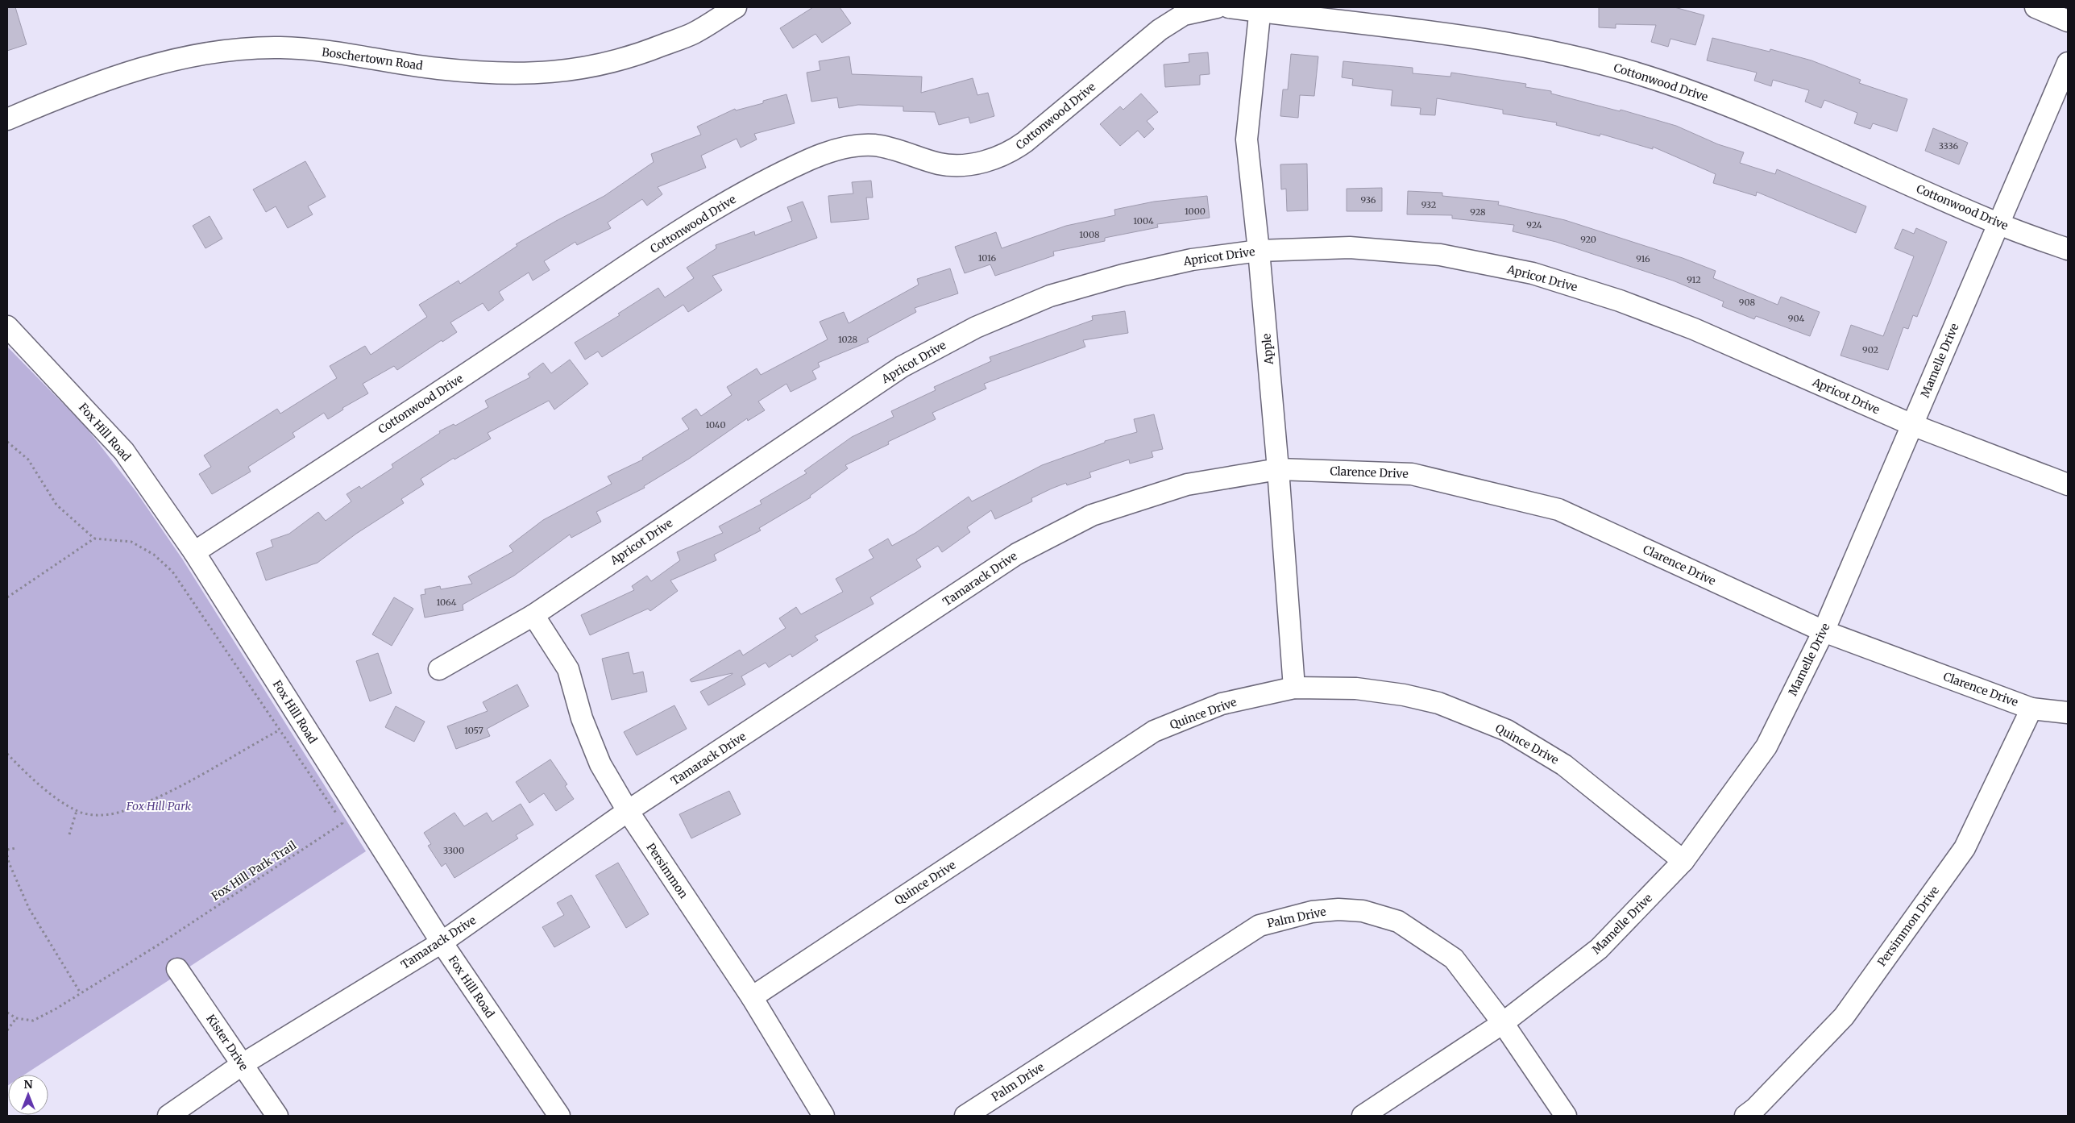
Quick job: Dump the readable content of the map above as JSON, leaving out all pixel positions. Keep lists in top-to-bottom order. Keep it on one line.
{"streets":{"street":["Boschertown Road","Cottonwood Drive","Apricot Drive","Apple","Mamelle Drive","Fox Hill Road","Clarence Drive","Tamarack Drive","Quince Drive","Persimmon","Palm Drive","Persimmon Drive","Kister Drive"],"path":["Fox Hill Park Trail"]},"crossings":[["Cottonwood Drive","Apple"],["Cottonwood Drive","Mamelle Drive"],["Cottonwood Drive","Fox Hill Road"],["Apricot Drive","Apple"],["Apricot Drive","Mamelle Drive"],["Apricot Drive","Persimmon"],["Apple","Clarence Drive"],["Apple","Tamarack Drive"],["Apple","Quince Drive"],["Mamelle Drive","Clarence Drive"],["Mamelle Drive","Quince Drive"],["Mamelle Drive","Palm Drive"],["Fox Hill Road","Tamarack Drive"],["Clarence Drive","Tamarack Drive"],["Clarence Drive","Persimmon Drive"],["Tamarack Drive","Persimmon"],["Tamarack Drive","Kister Drive"],["Quince Drive","Persimmon"]],"parks":["Fox Hill Park"],"house_numbers":["3336","936","932","1000","928","1004","924","1008","920","1016","916","912","908","904","1028","902","1040","1064","1057","3300"],"north":"top"}
